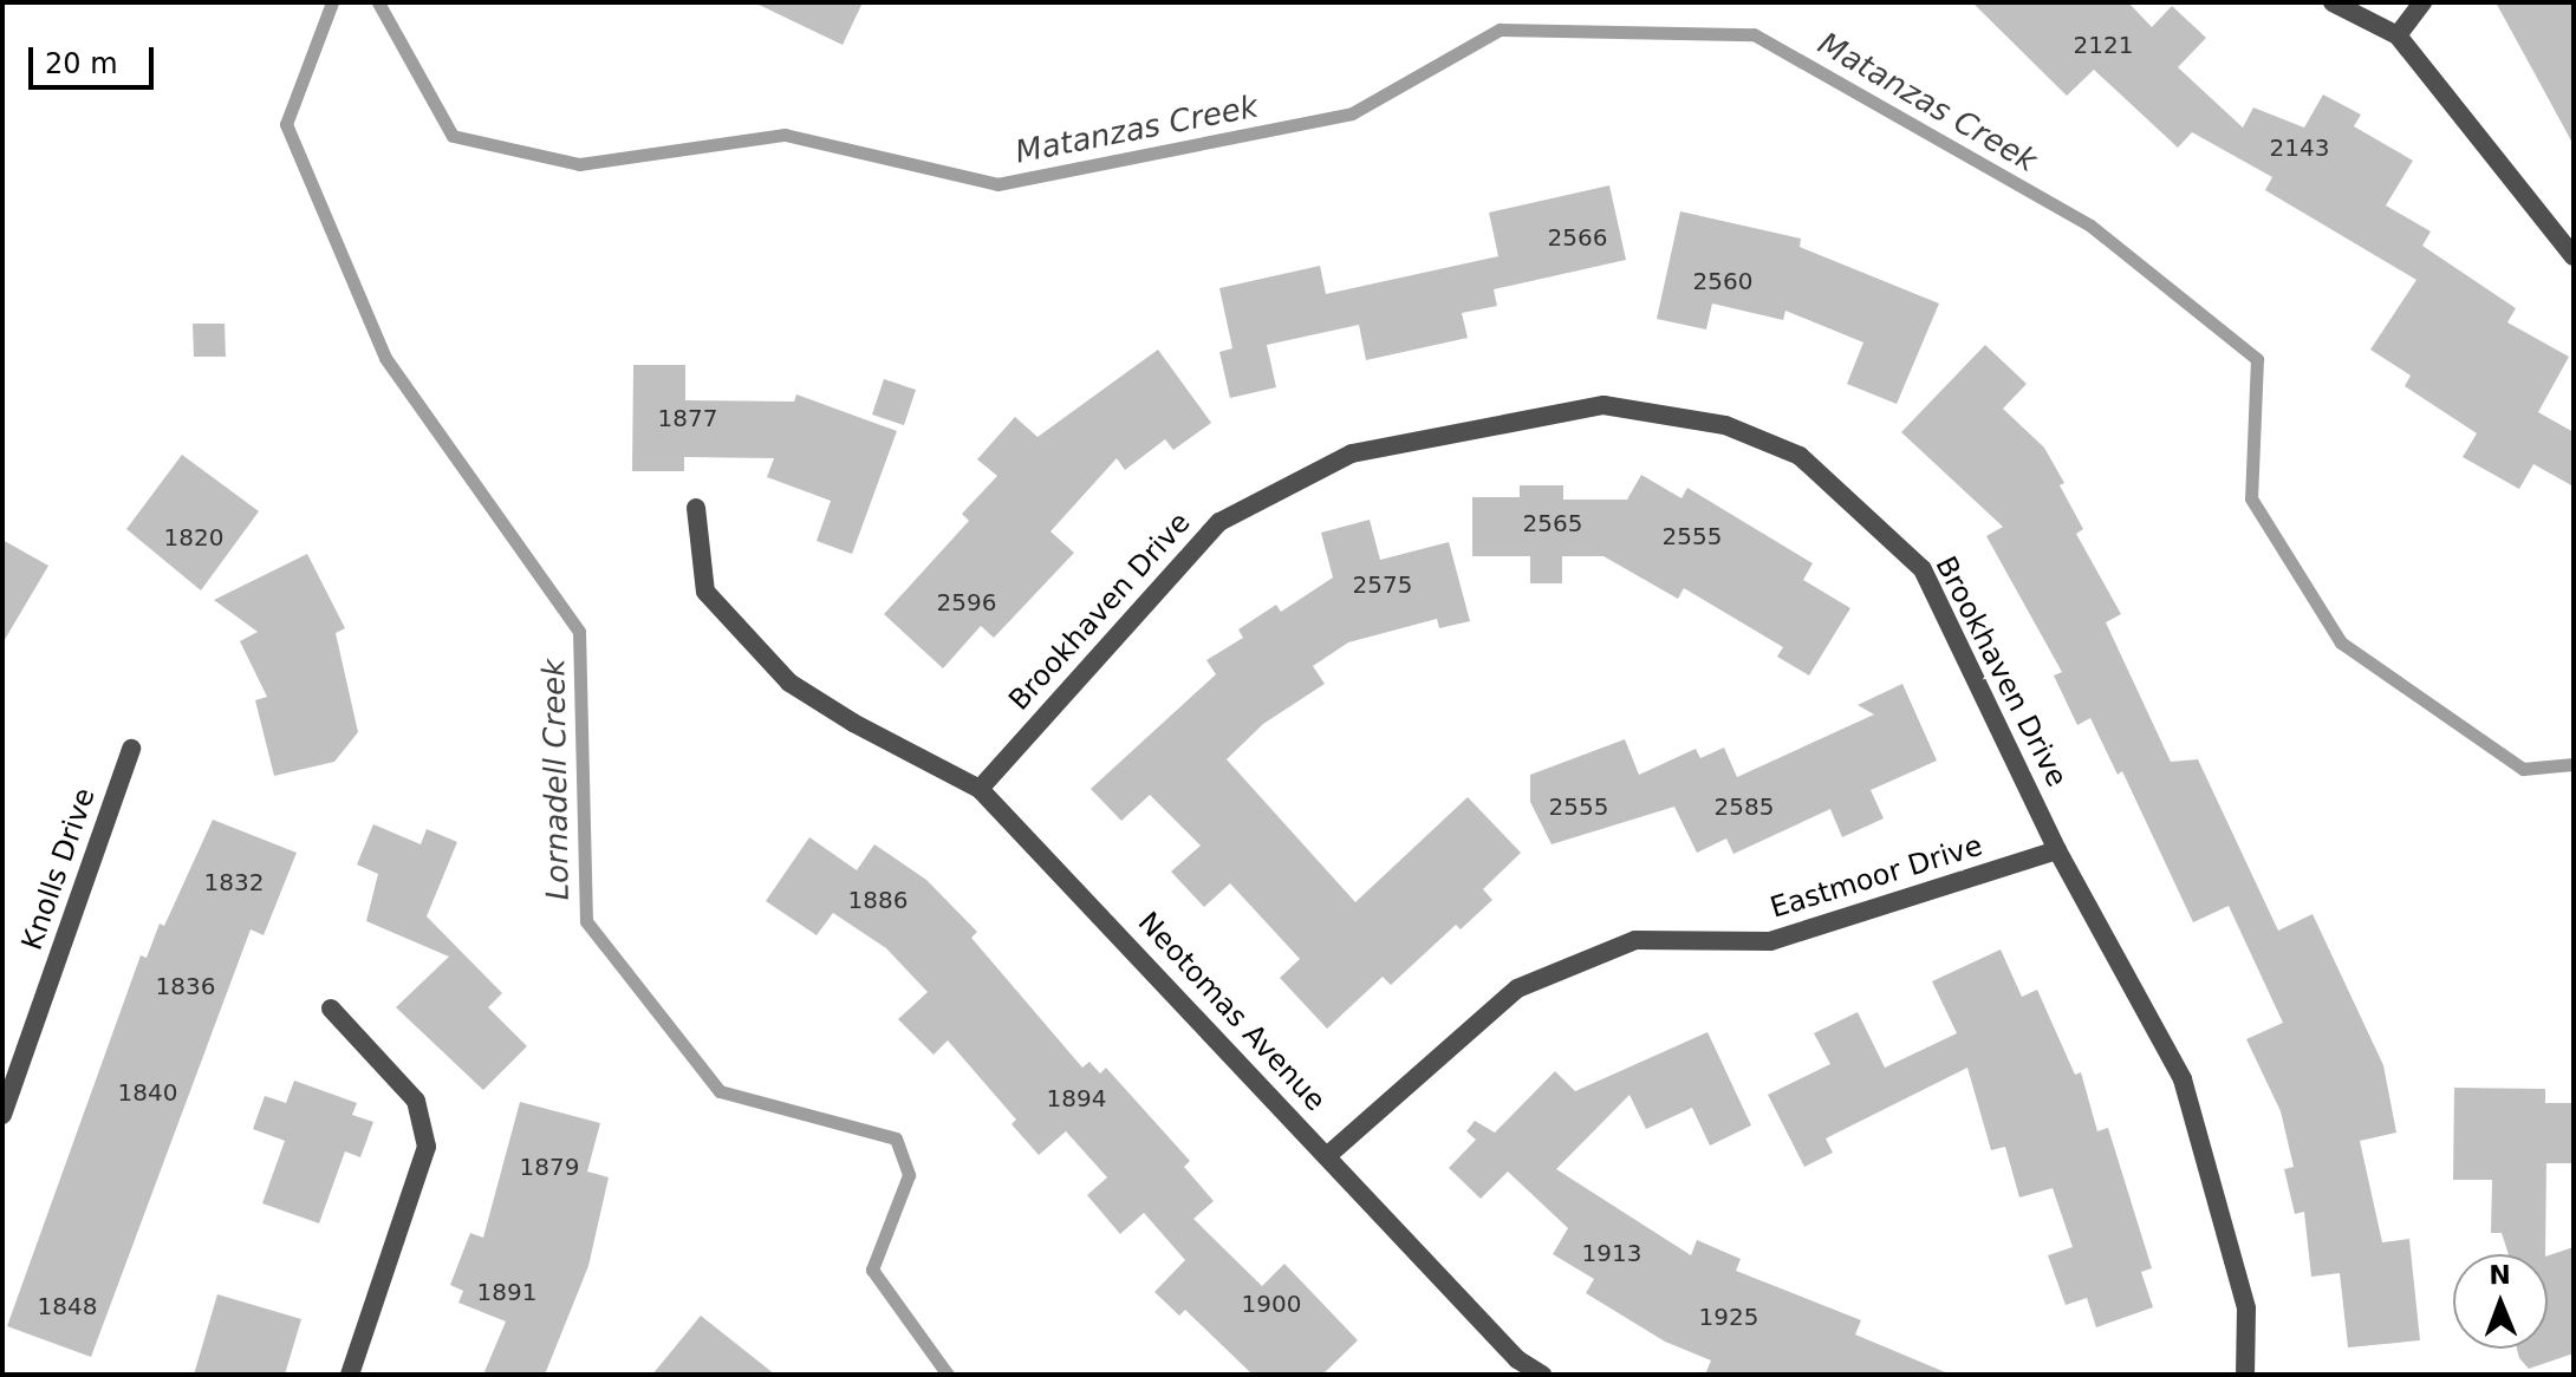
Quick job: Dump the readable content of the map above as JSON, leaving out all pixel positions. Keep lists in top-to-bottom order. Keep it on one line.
{"streets":{"street":["Brookhaven Drive","Knolls Drive","Eastmoor Drive","Neotomas Avenue"]},"crossings":[["Brookhaven Drive","Eastmoor Drive"],["Brookhaven Drive","Neotomas Avenue"],["Eastmoor Drive","Neotomas Avenue"]],"water":["Matanzas Creek","Lornadell Creek"],"house_numbers":["2121","2143","2566","2560","1877","2565","2555","1820","2575","2596","2555","2585","1832","1886","1836","1840","1894","1879","1913","1891","1900","1848","1925"],"scale_bar":"20 m","north":"top"}
